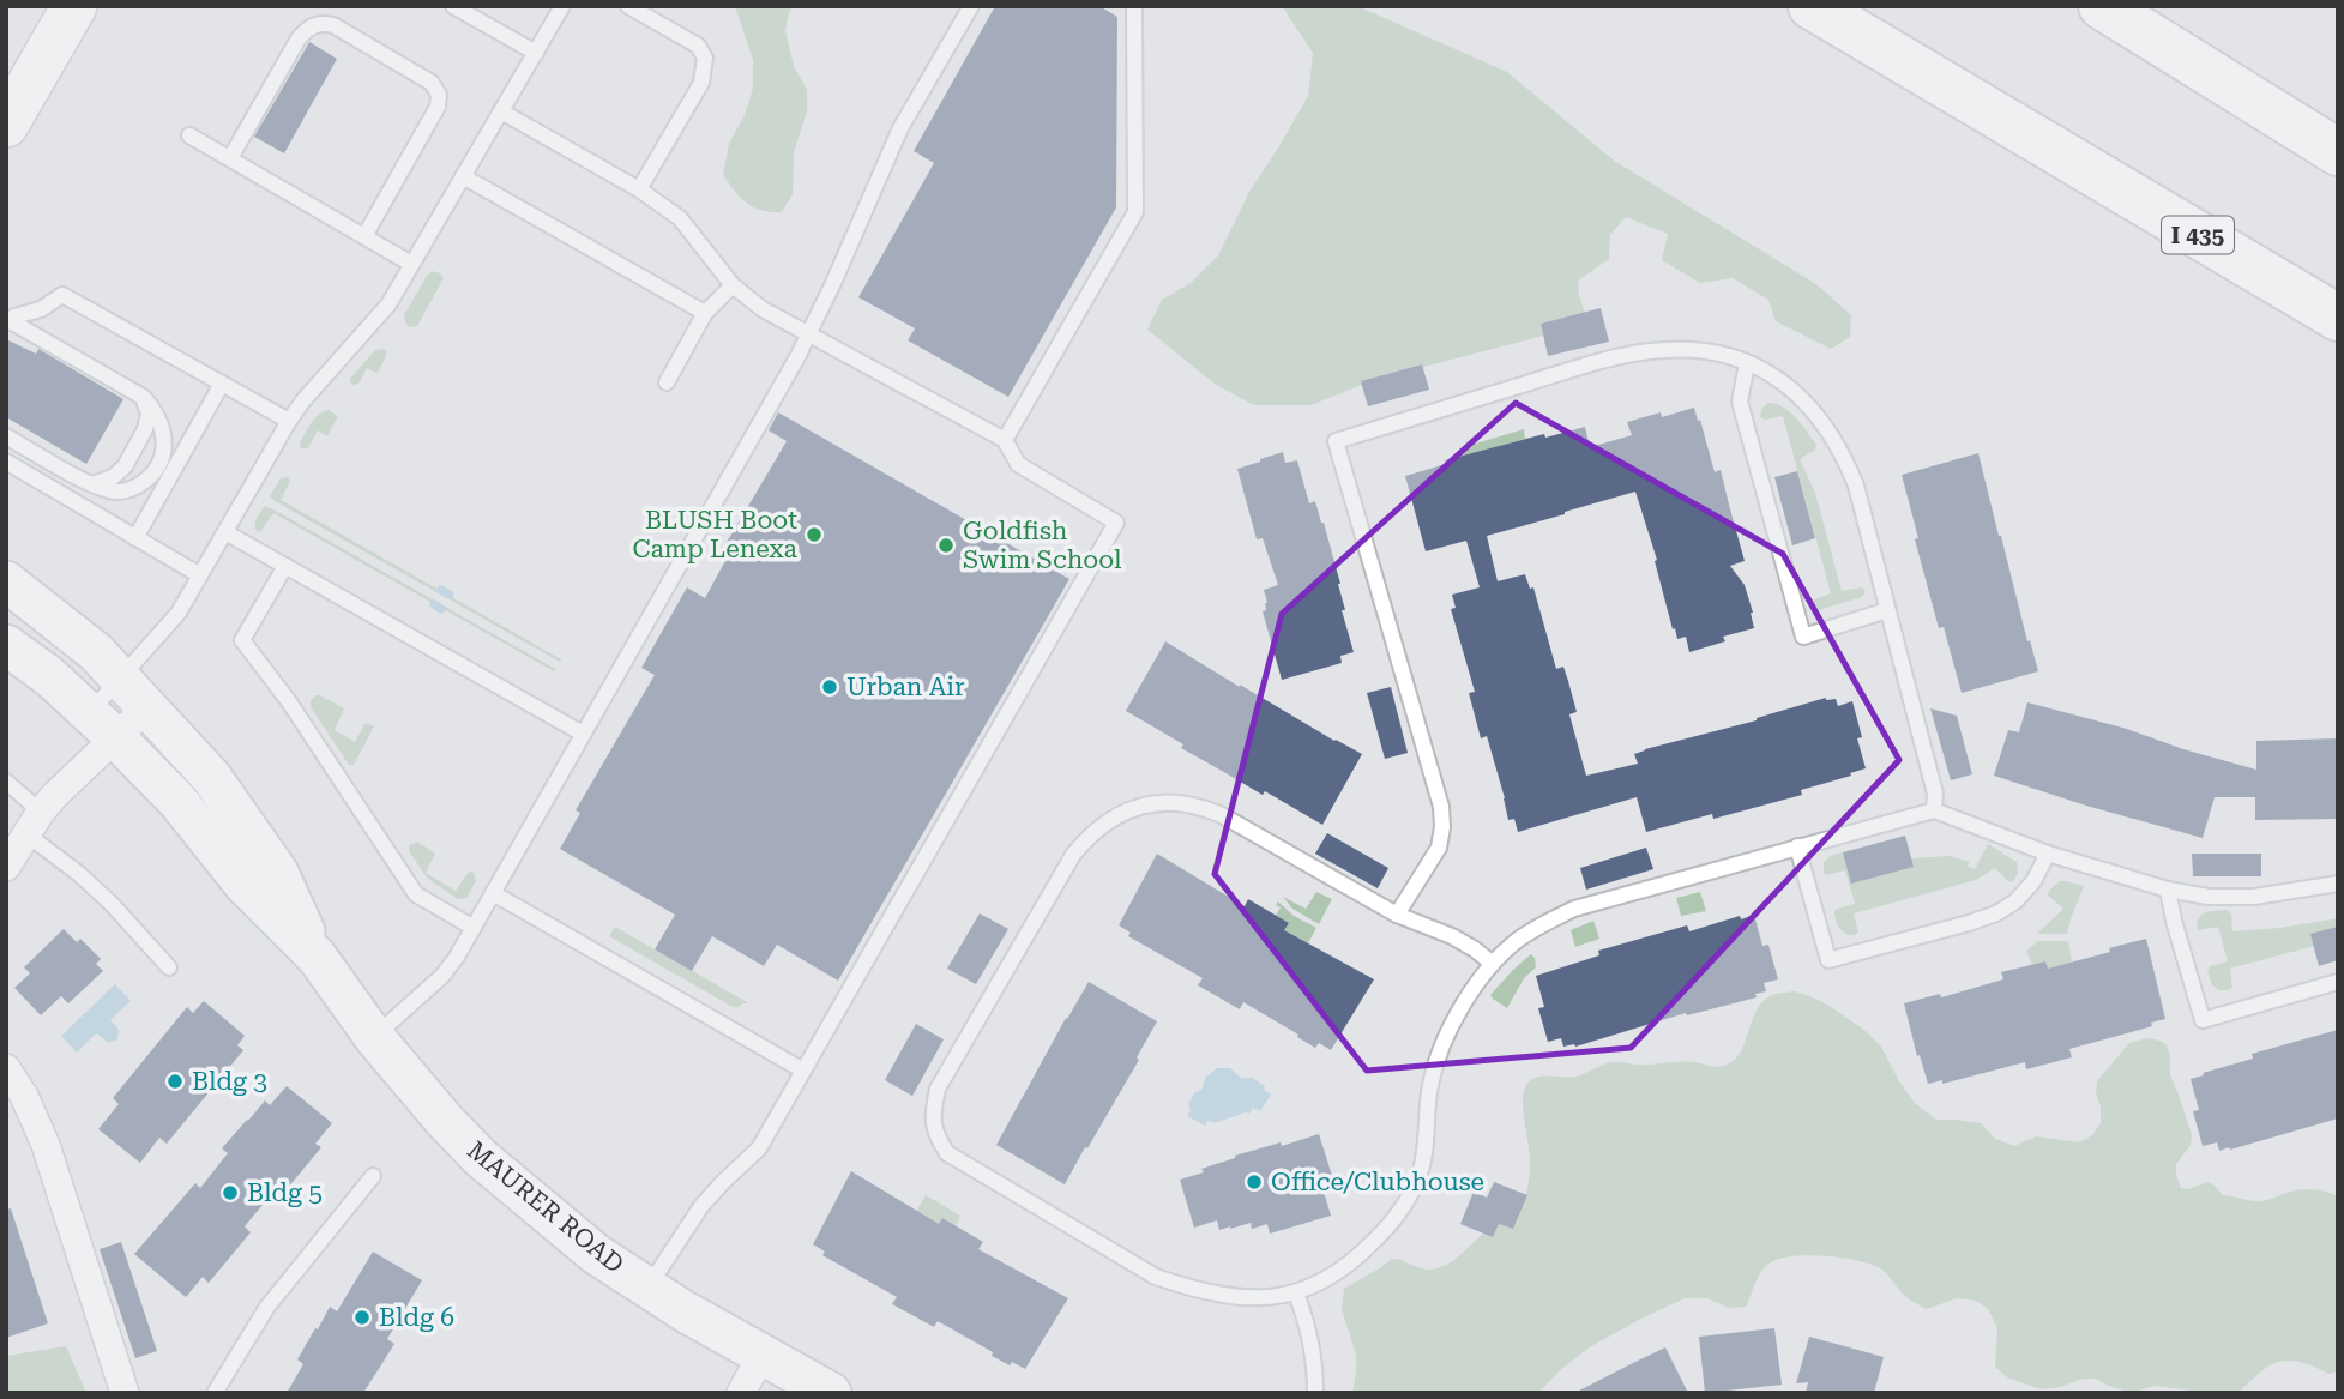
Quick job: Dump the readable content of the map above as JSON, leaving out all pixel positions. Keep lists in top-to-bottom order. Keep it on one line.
{"streets":{"highway":["I 435"],"street":["MAURER ROAD"]},"places":["BLUSH Boot Camp Lenexa","Goldfish Swim School","Urban Air","Bldg 3","Office/Clubhouse","Bldg 5","Bldg 6"]}
